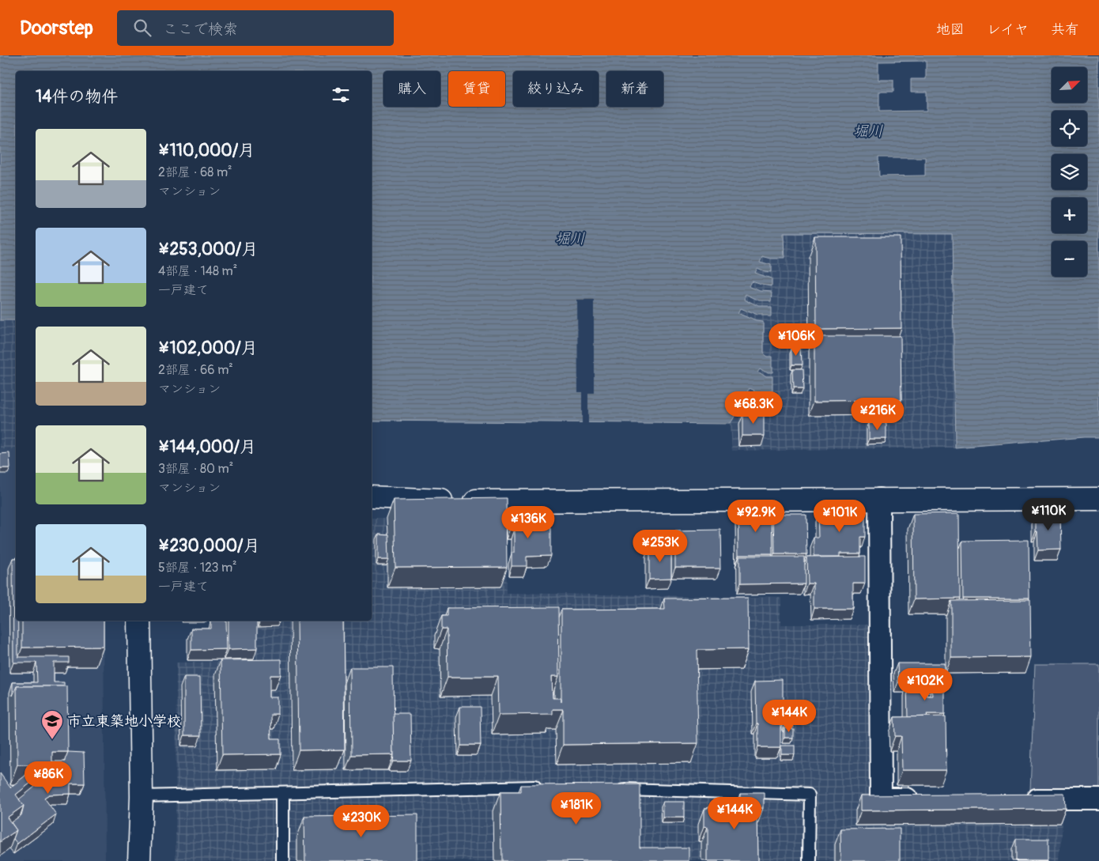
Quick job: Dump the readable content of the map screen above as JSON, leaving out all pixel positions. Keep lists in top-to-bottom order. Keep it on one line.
{"water":["堀川"],"places":{"school or university":["市立東築地小学校"]},"north":"top right","page":{"header":"Doorstep","search":"ここで検索","nav":["地図","レイヤ","共有"],"map_buttons":["+","−"],"chip":["購入","賃貸","絞り込み","新着"],"heading":"14件の物件","list":[{"name":"¥110,000/月","note":"2部屋 · 68 m² · マンション"},{"name":"¥253,000/月","note":"4部屋 · 148 m² · 一戸建て"},{"name":"¥102,000/月","note":"2部屋 · 66 m² · マンション"},{"name":"¥144,000/月","note":"3部屋 · 80 m² · マンション"},{"name":"¥230,000/月","note":"5部屋 · 123 m² · 一戸建て"}],"price":["¥106K","¥68.3K","¥216K","¥110K","¥92.9K","¥101K","¥136K","¥253K","¥102K","¥144K","¥86K","¥181K","¥144K","¥230K"]}}
